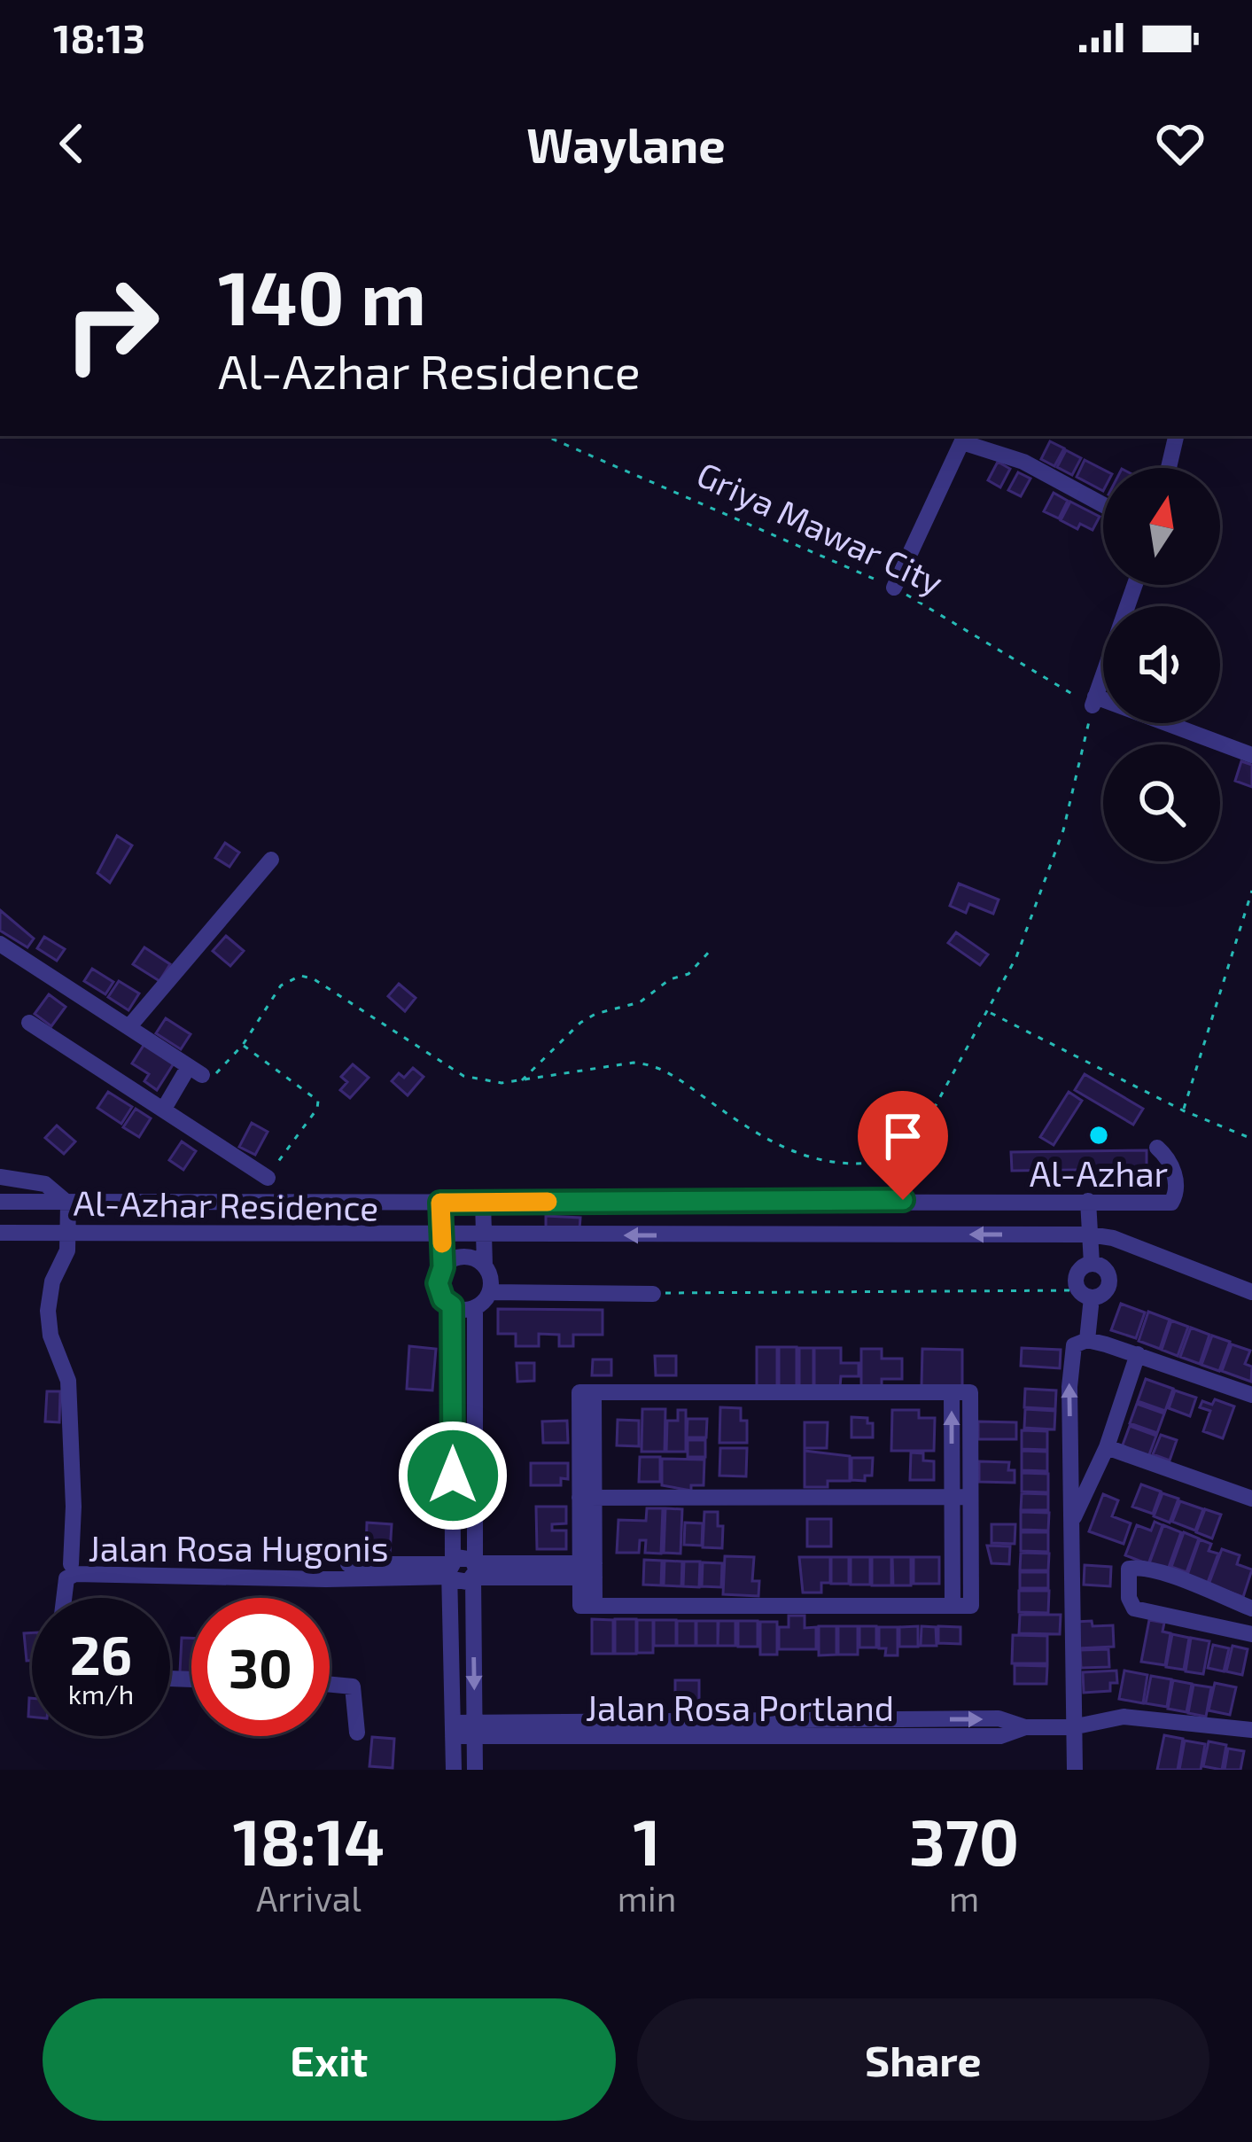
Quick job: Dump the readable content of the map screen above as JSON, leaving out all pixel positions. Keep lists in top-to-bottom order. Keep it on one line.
{"streets":{"street":["Al-Azhar Residence","Jalan Rosa Hugonis","Jalan Rosa Portland"],"path":["Griya Mawar City"]},"places":["Al-Azhar"],"north":"top","page":{"status":"18:13","header":"Waylane","turn":["140 m","Al-Azhar Residence"],"speed":"26 km/h","limit":"30","eta":["18:14","Arrival","1","min","370","m"],"buttons":["Exit","Share"]}}
